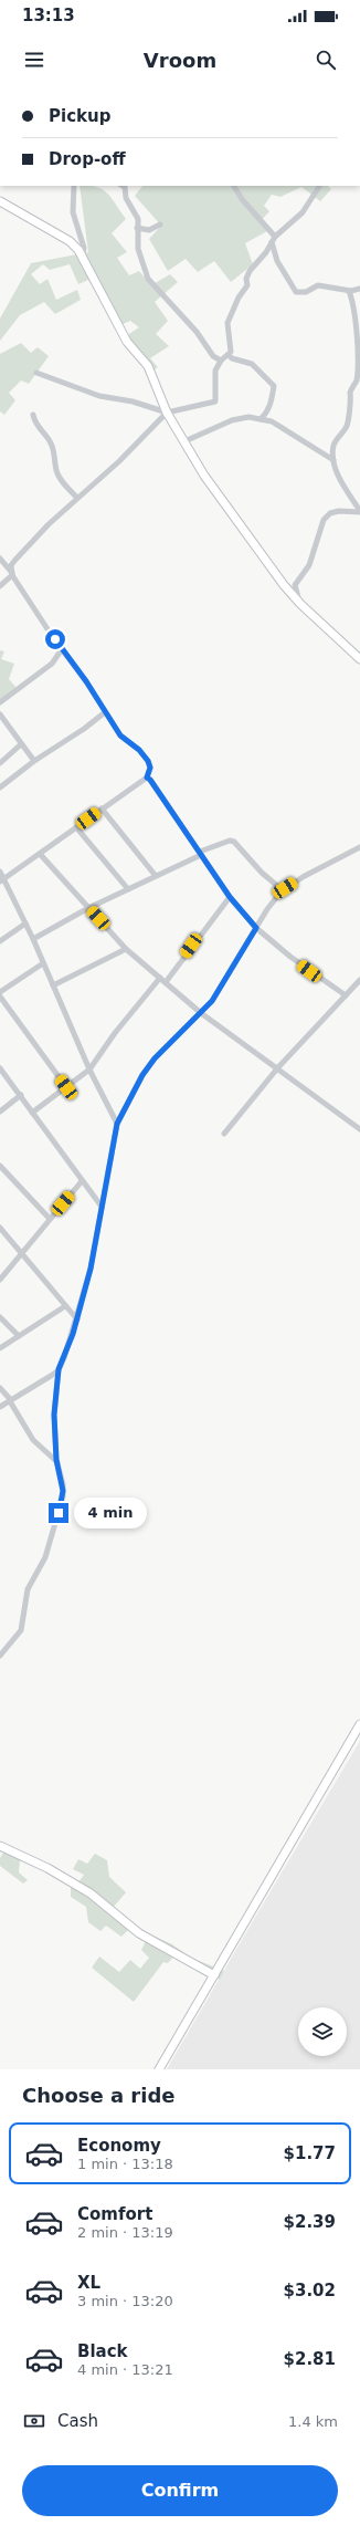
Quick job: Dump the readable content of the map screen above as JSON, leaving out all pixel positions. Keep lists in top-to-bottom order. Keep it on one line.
{"page":{"status":"13:13","header":"Vroom","banner":["Pickup","Drop-off"],"bubble":"4 min","heading":"Choose a ride","list":[{"name":"Economy","note":"1 min · 13:18","value":"$1.77"},{"name":"Comfort","note":"2 min · 13:19","value":"$2.39"},{"name":"XL","note":"3 min · 13:20","value":"$3.02"},{"name":"Black","note":"4 min · 13:21","value":"$2.81"}],"pay":["Cash","1.4 km"],"buttons":"Confirm"}}
